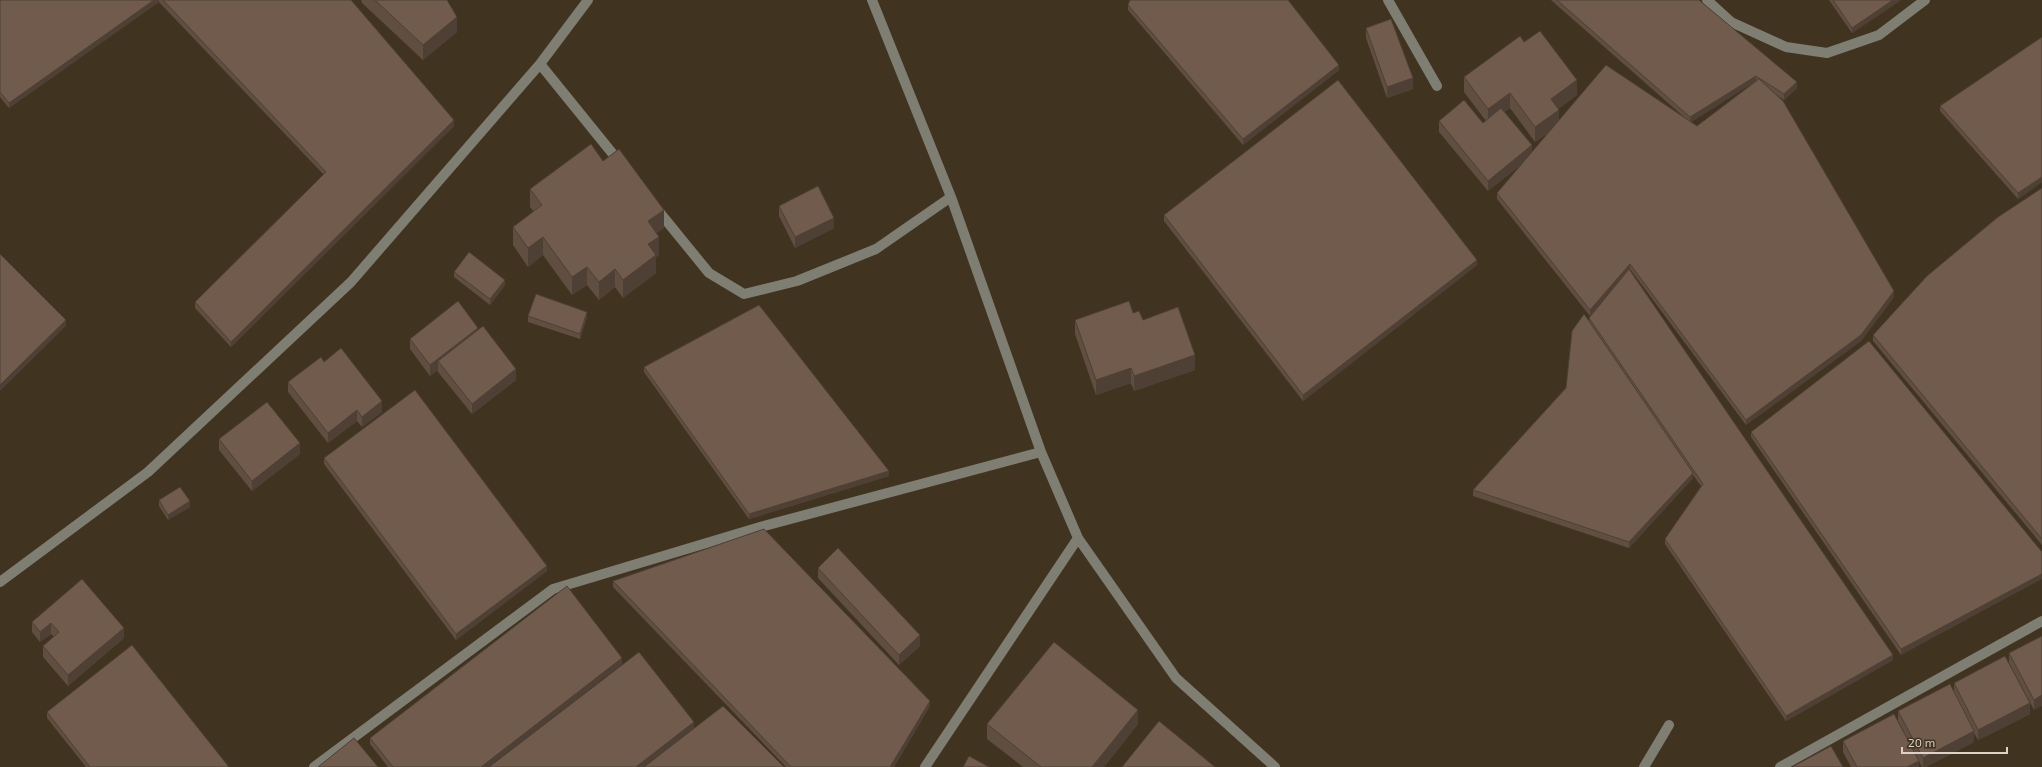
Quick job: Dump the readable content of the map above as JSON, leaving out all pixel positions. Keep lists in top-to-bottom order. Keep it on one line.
{"scale_bar":"20 m"}
